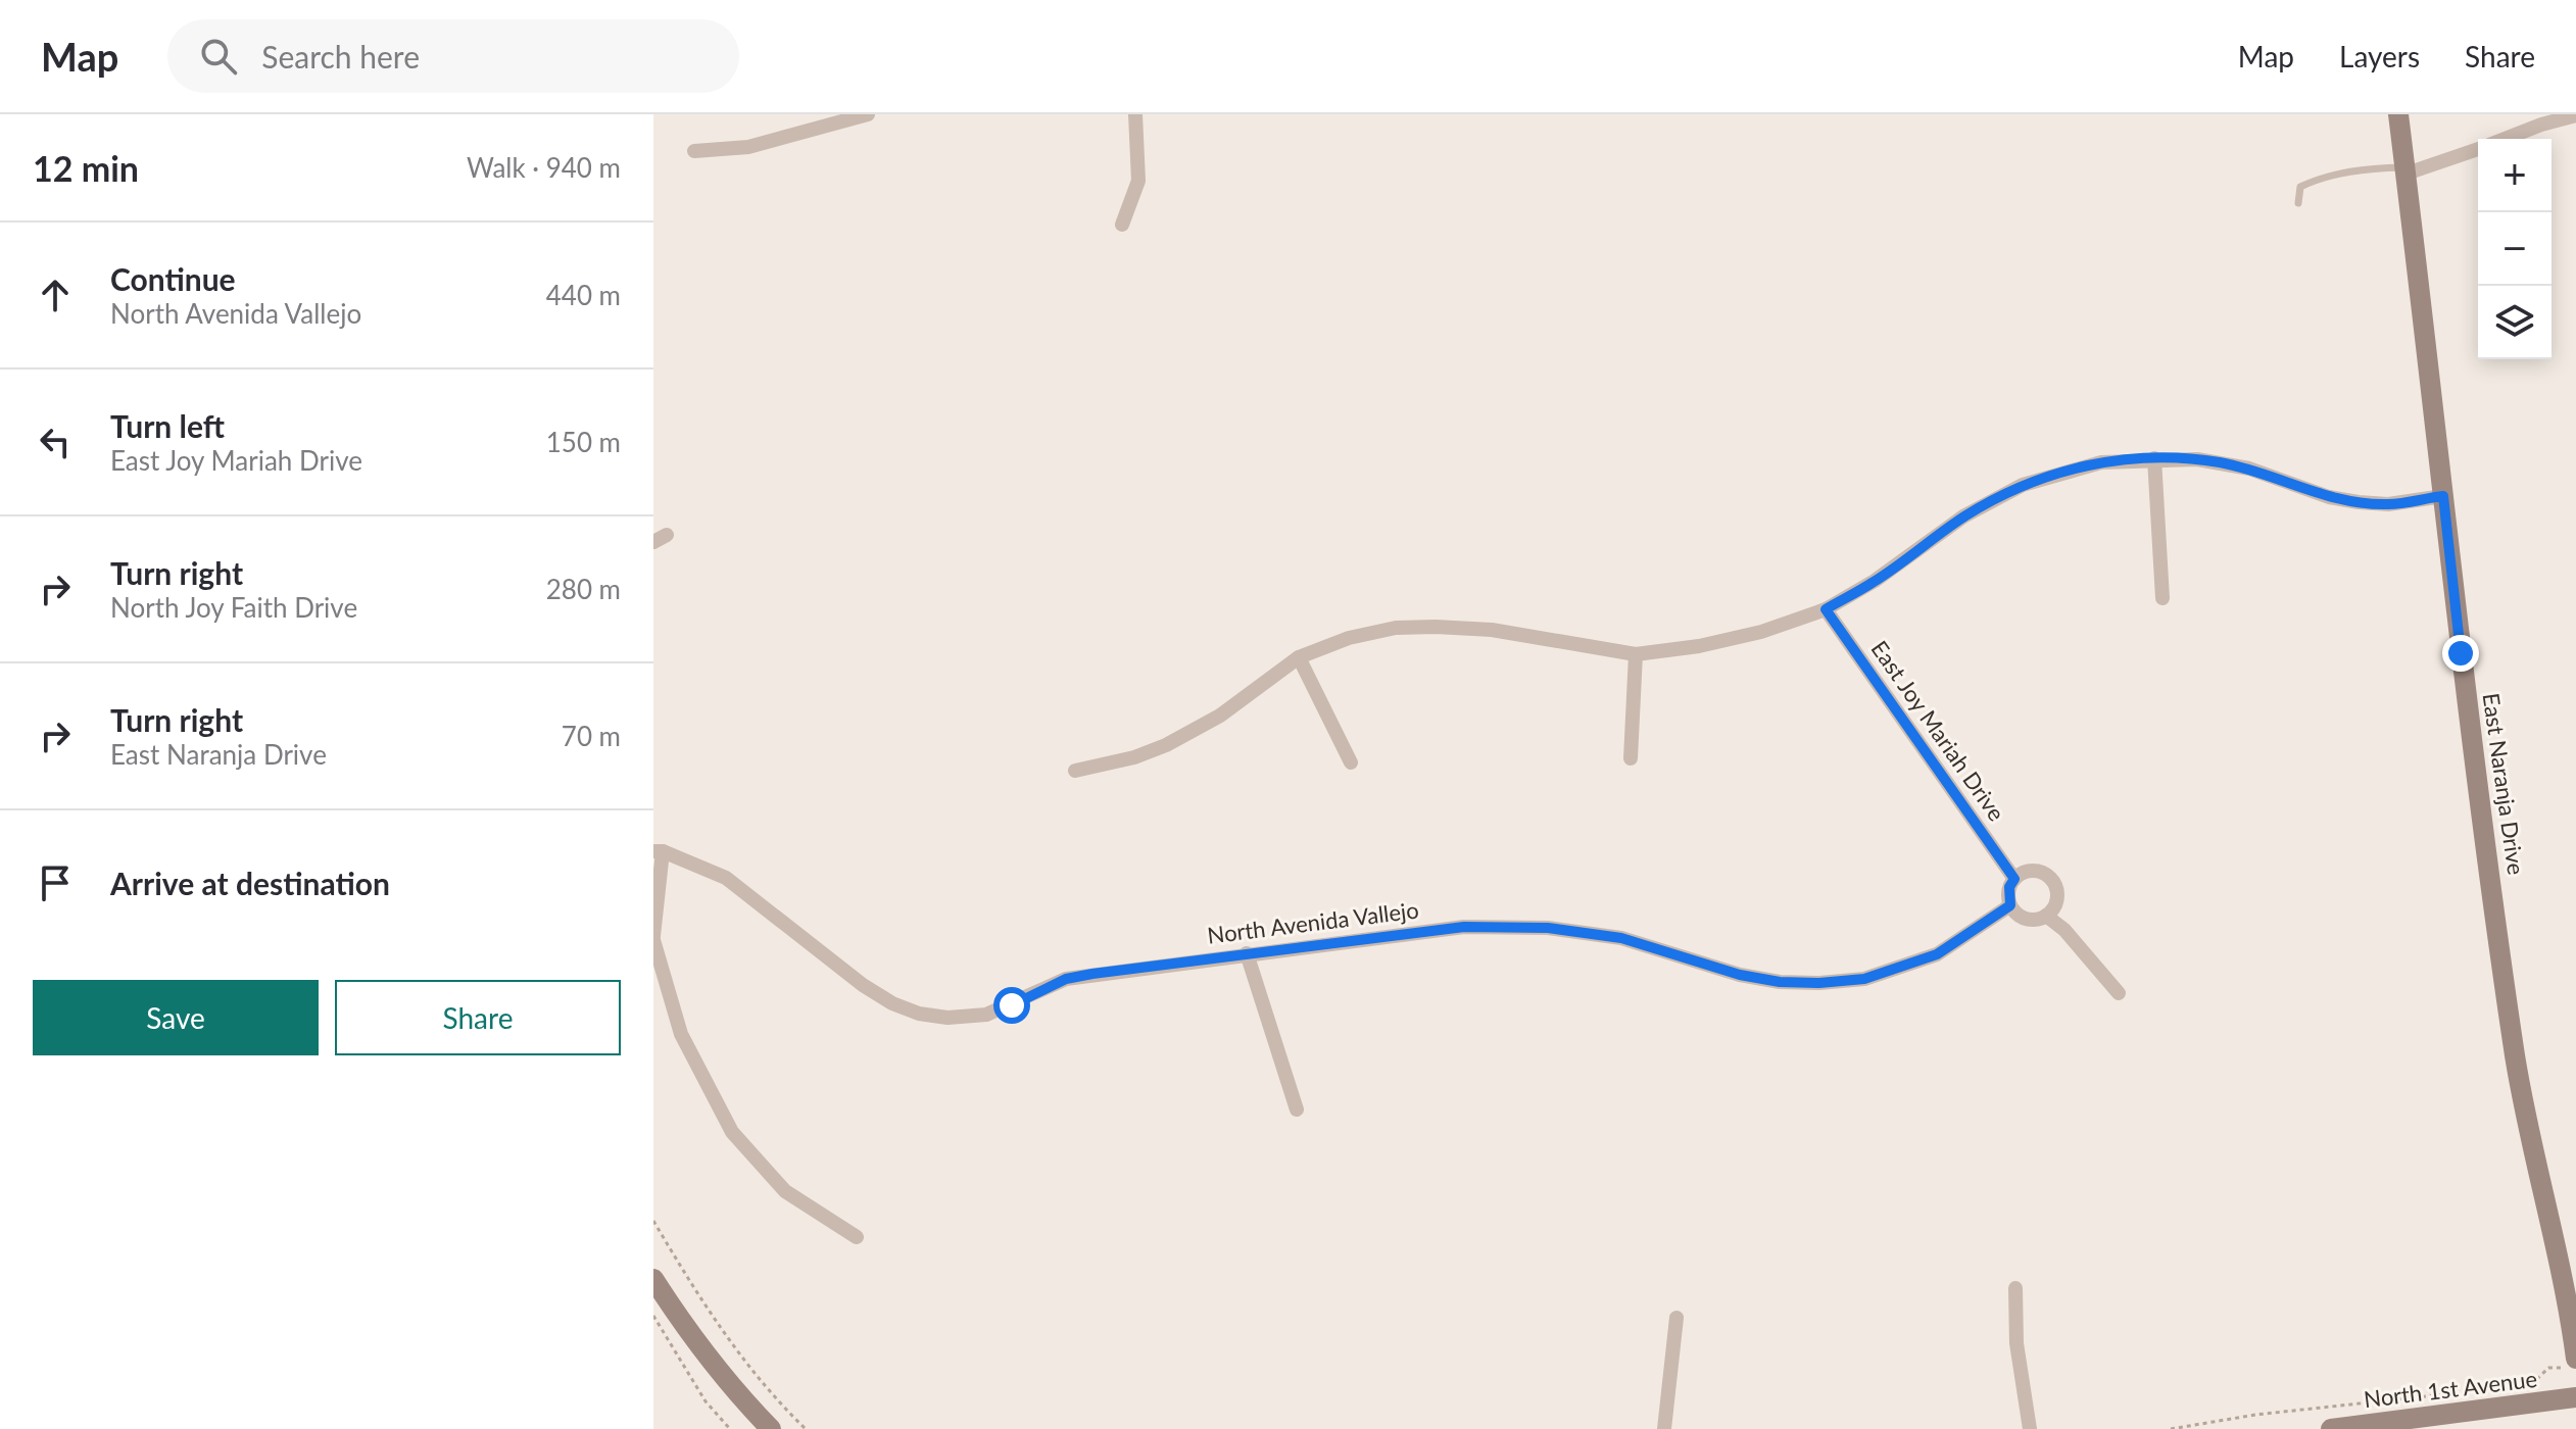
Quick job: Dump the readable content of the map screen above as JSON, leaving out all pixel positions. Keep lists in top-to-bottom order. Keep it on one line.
{"streets":{"street":["East Joy Mariah Drive","East Naranja Drive","North Avenida Vallejo","North 1st Avenue"]},"crossings":[["East Joy Mariah Drive","North Avenida Vallejo"]],"page":{"header":"Map","search":"Search here","nav":["Map","Layers","Share"],"heading":["12 min","Walk · 940 m"],"map_buttons":["+","−"],"list":[["Continue","North Avenida Vallejo","440 m"],["Turn left","East Joy Mariah Drive","150 m"],["Turn right","North Joy Faith Drive","280 m"],["Turn right","East Naranja Drive","70 m"],"Arrive at destination"],"buttons":["Save","Share"]}}
